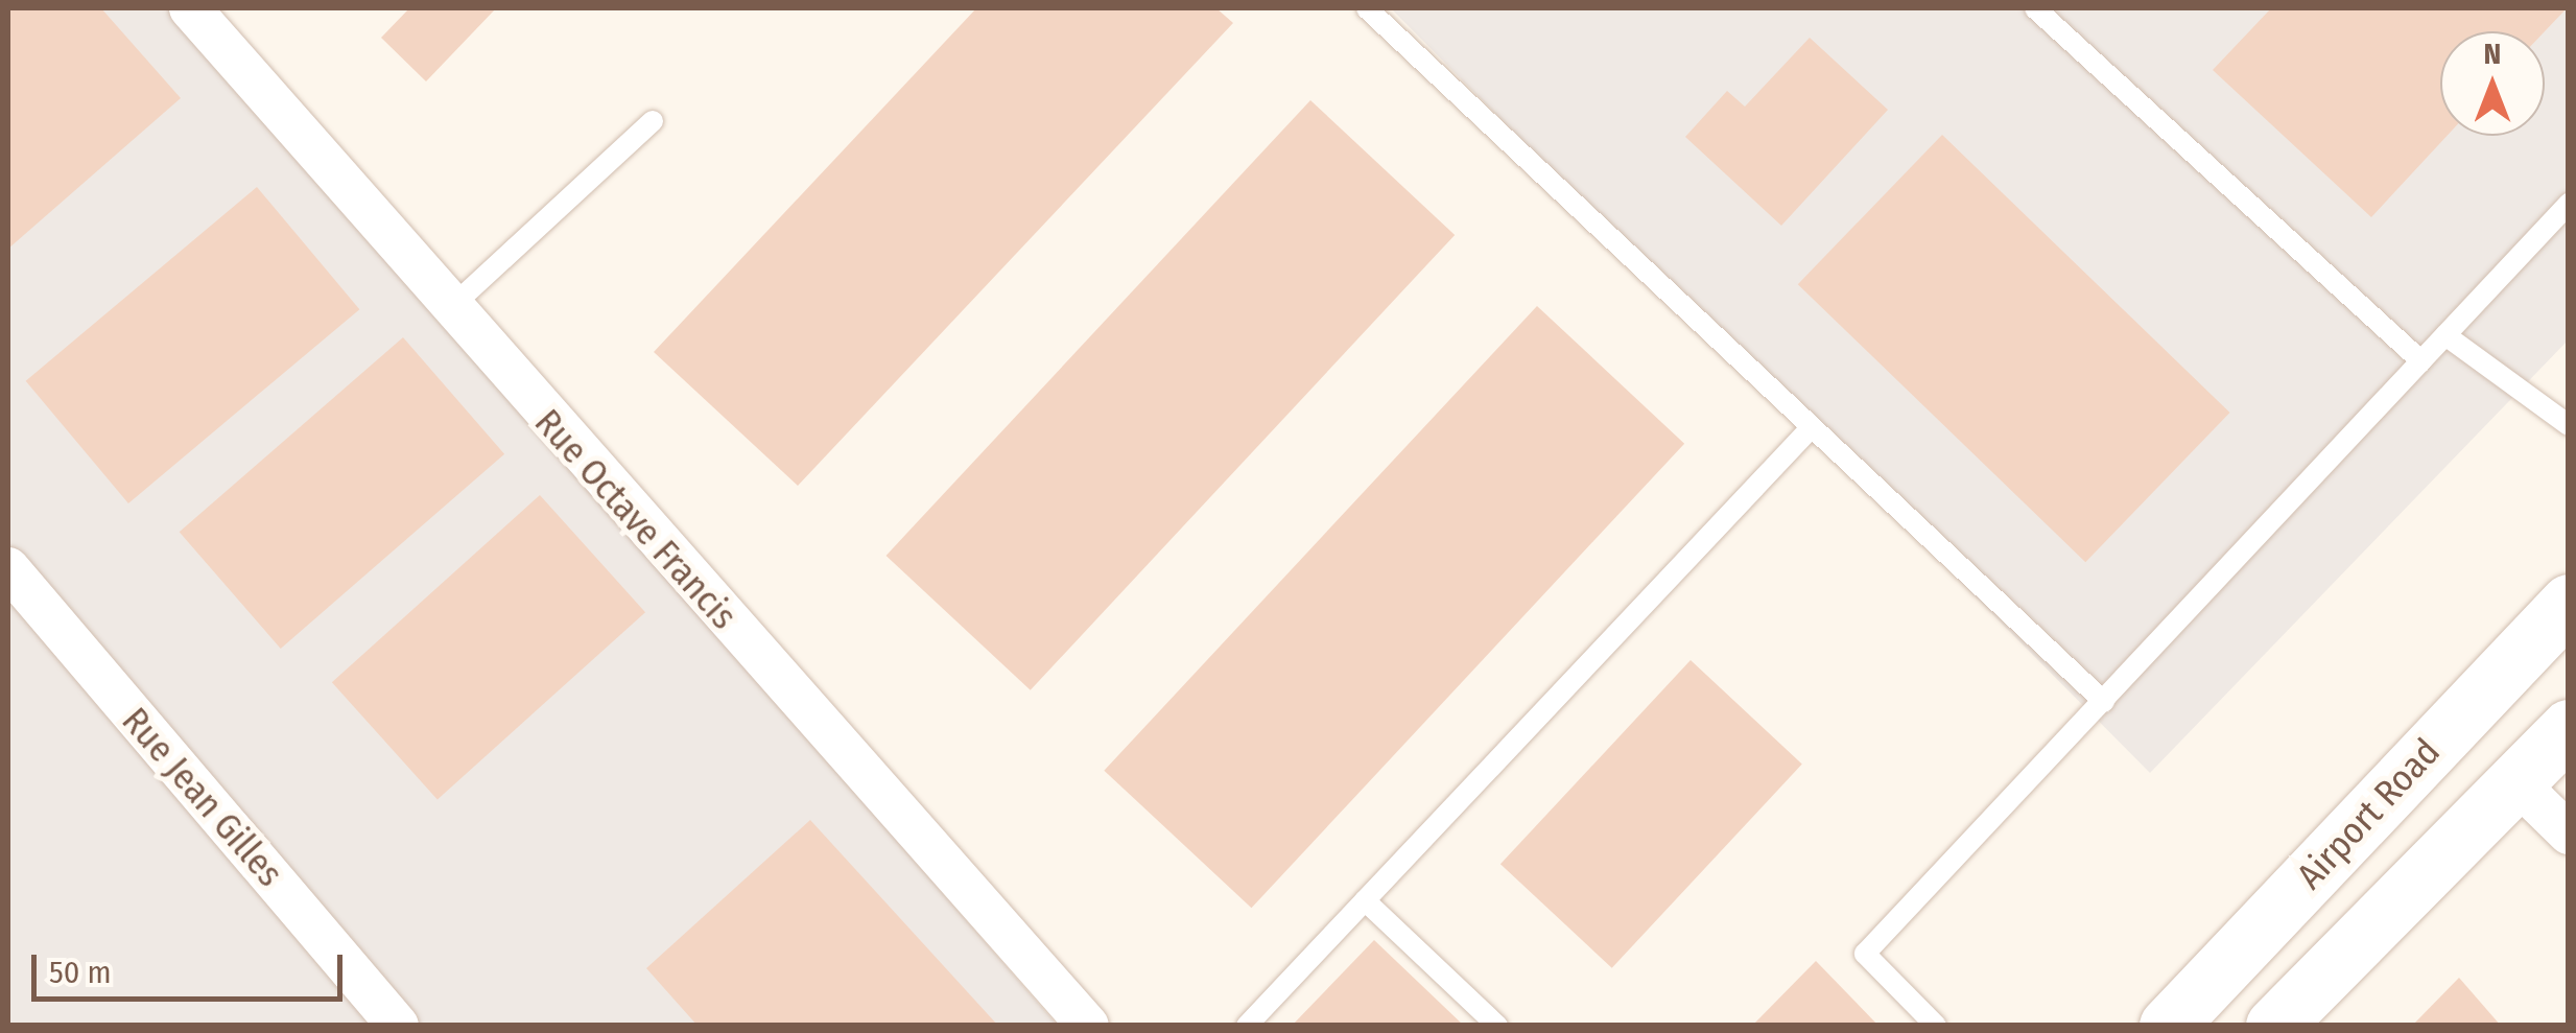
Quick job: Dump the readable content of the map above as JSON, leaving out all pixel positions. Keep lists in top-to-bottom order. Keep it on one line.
{"streets":{"main road":["Airport Road"],"street":["Rue Octave Francis","Rue Jean Gilles"]},"scale_bar":"50 m","north":"top"}
